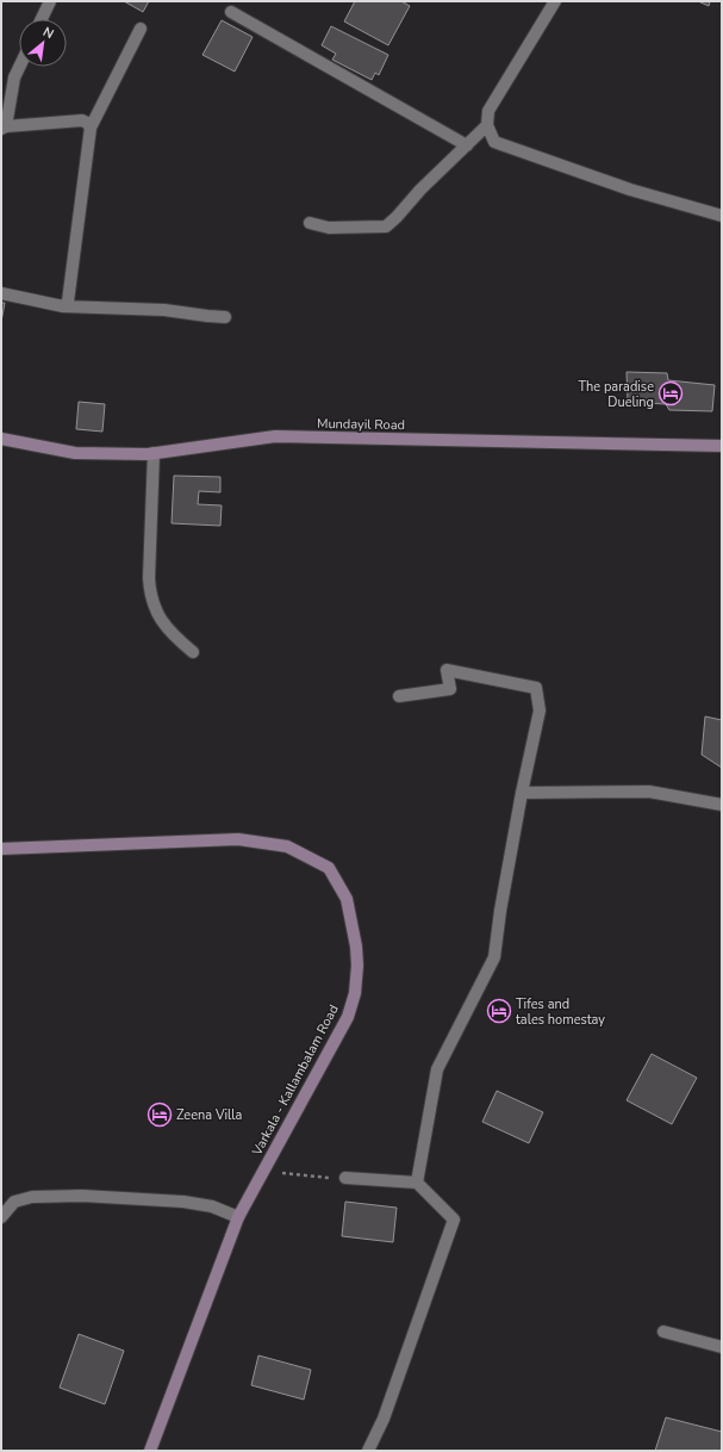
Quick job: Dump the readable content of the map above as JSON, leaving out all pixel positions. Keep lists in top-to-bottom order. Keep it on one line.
{"streets":{"main road":["Mundayil Road","Varkala - Kallambalam Road"]},"places":{"hotel":["The paradise Dueling","Tifes and tales homestay","Zeena Villa"]},"north":"top right"}
